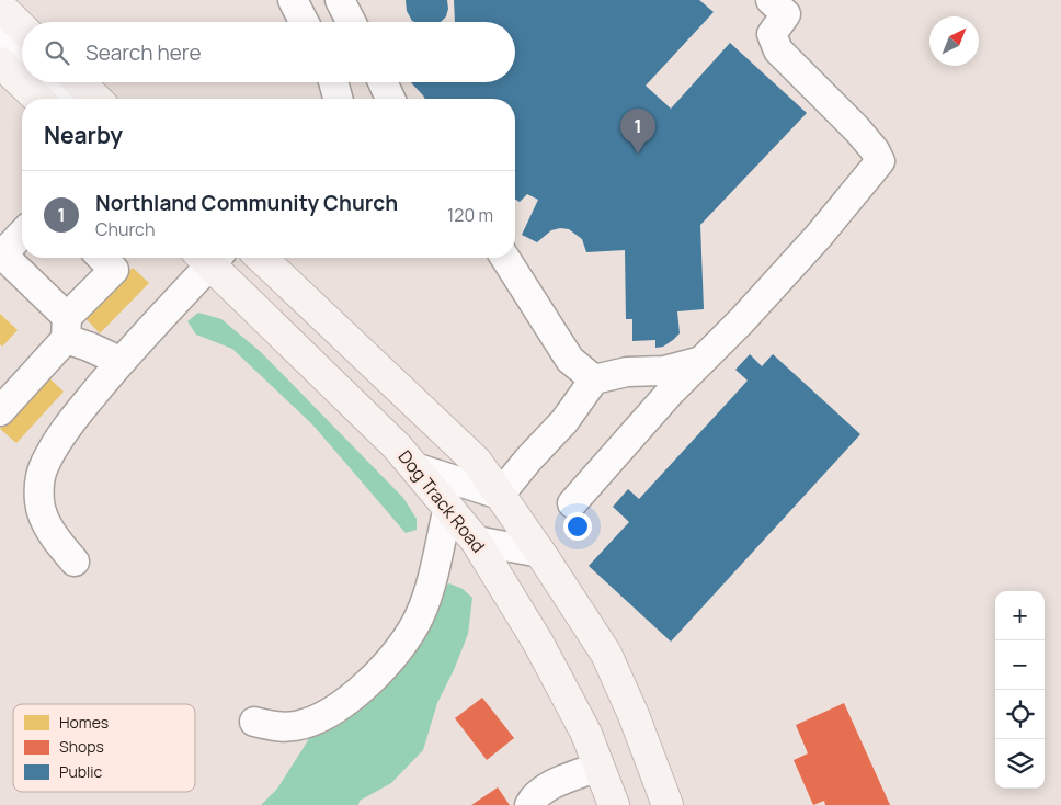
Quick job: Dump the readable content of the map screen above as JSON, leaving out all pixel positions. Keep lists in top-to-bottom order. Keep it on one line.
{"streets":{"main road":["Dog Track Road"]},"legend":["Homes","Shops","Public"],"north":"top right","page":{"search":"Search here","heading":"Nearby","pins":"1","list":[{"mark":"1","name":"Northland Community Church","note":"Church","value":"120 m"}],"map_buttons":["+","−"]}}
